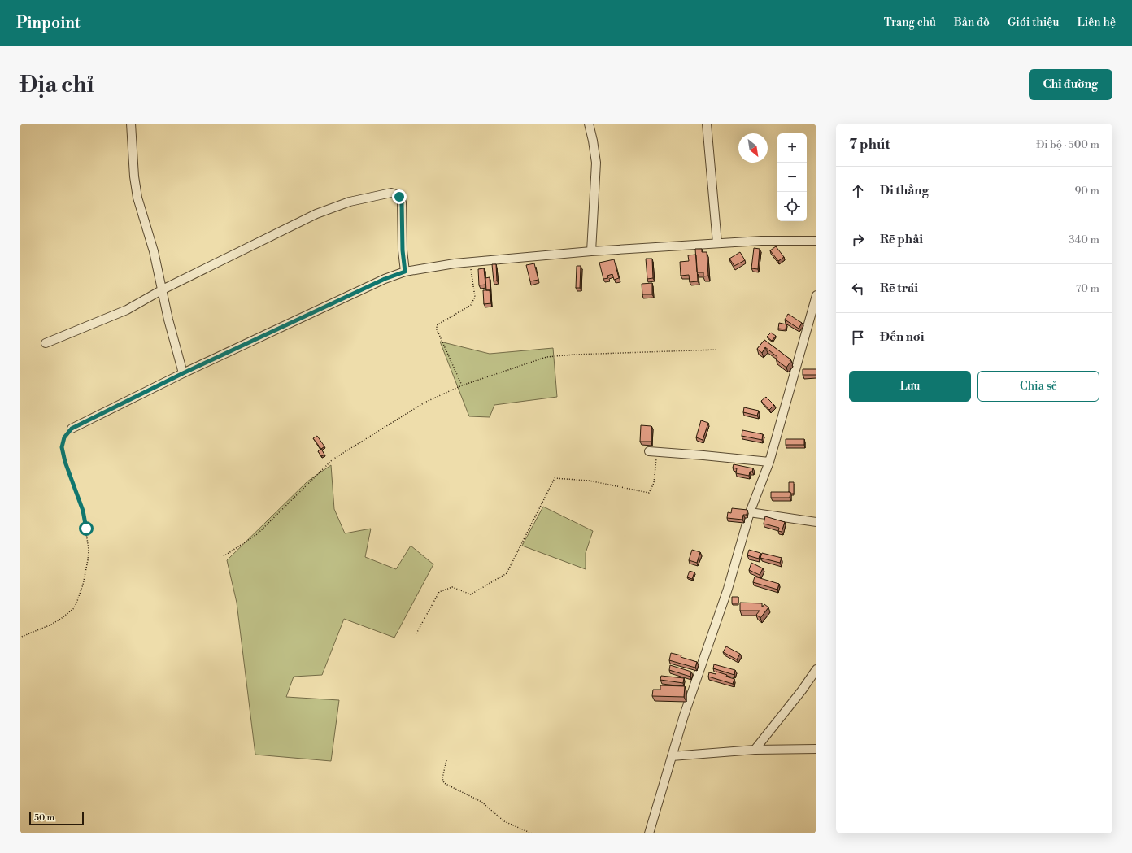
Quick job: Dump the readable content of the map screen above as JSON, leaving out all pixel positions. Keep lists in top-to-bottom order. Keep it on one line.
{"scale_bar":"50 m","north":"bottom right","page":{"header":"Pinpoint","nav":["Trang chủ","Bản đồ","Giới thiệu","Liên hệ"],"buttons":["Chỉ đường",["Lưu","Chia sẻ"]],"title":"Địa chỉ","heading":["7 phút","Đi bộ · 500 m"],"map_buttons":["+","−"],"list":[["Đi thẳng","90 m"],["Rẽ phải","340 m"],["Rẽ trái","70 m"],"Đến nơi"],"scale":"50 m"}}
